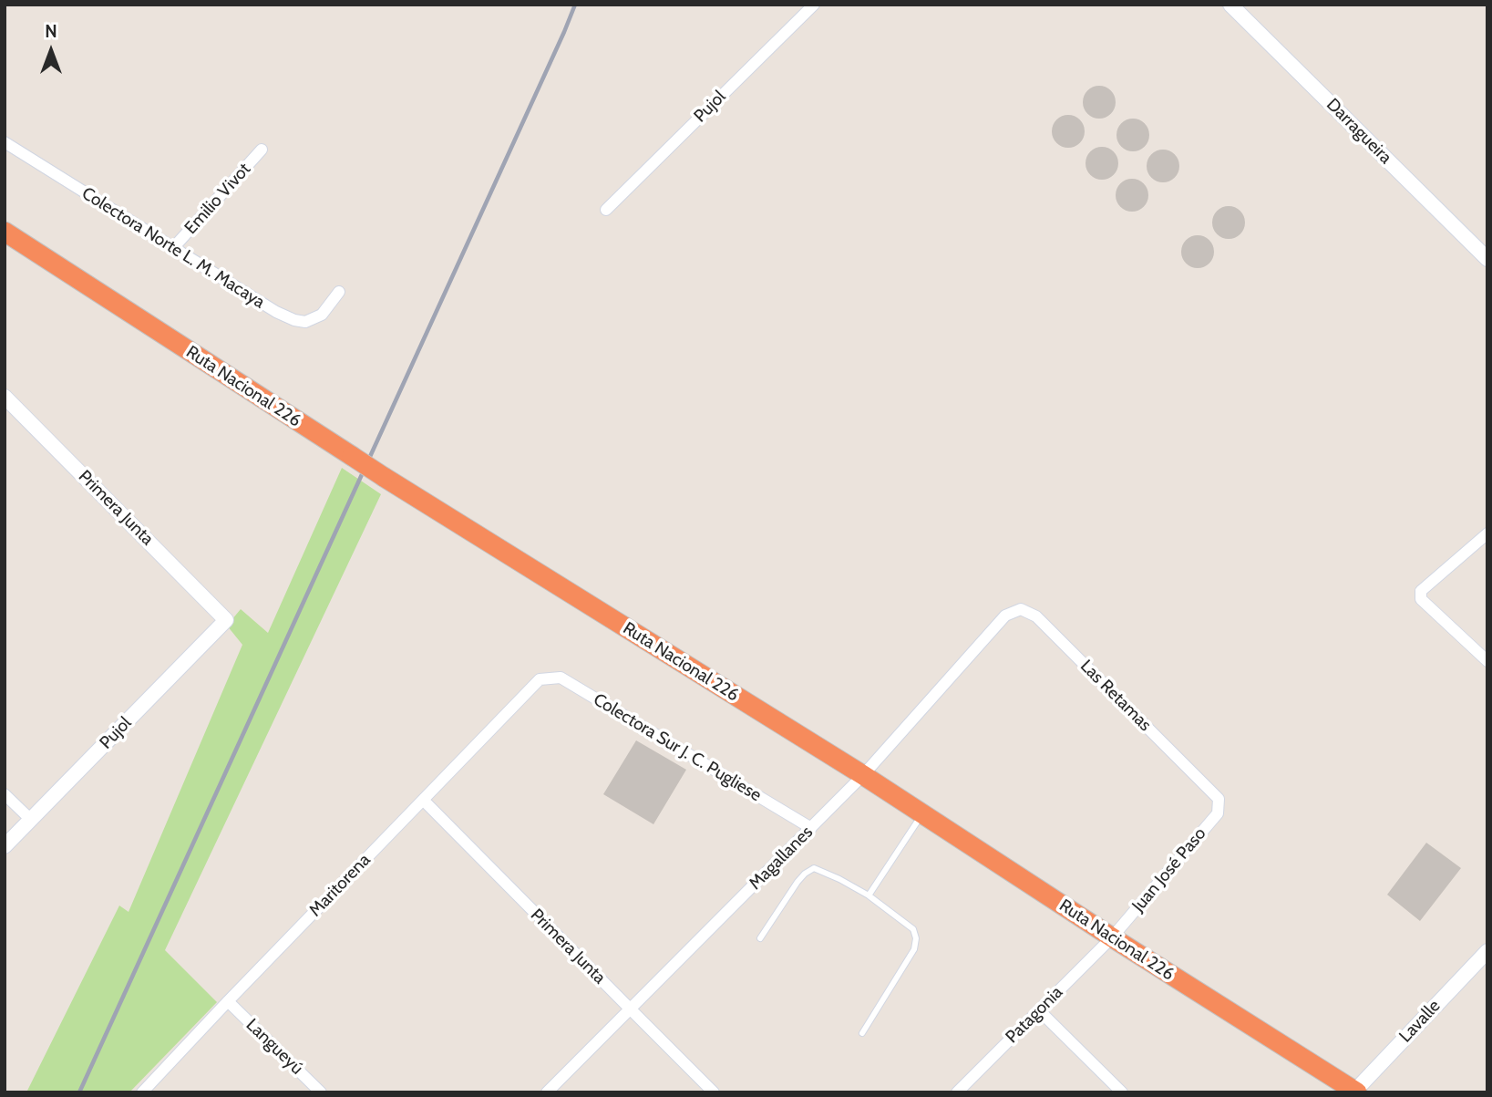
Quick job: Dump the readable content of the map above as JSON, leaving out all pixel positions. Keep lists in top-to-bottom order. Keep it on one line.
{"streets":{"highway":["Ruta Nacional 226"],"main road":["Pujol","Darragueira","Primera Junta","Lavalle"],"street":["Emilio Vivot","Colectora Norte L. M. Macaya","Las Retamas","Colectora Sur J. C. Pugliese","Magallanes","Juan José Paso","Maritorena","Patagonia","Langueyú"]},"crossings":[["Pujol","Primera Junta"],["Emilio Vivot","Colectora Norte L. M. Macaya"],["Ruta Nacional 226","Magallanes"],["Ruta Nacional 226","Juan José Paso"],["Ruta Nacional 226","Patagonia"],["Ruta Nacional 226","Lavalle"],["Primera Junta","Magallanes"],["Primera Junta","Maritorena"],["Las Retamas","Magallanes"],["Las Retamas","Juan José Paso"],["Colectora Sur J. C. Pugliese","Magallanes"],["Colectora Sur J. C. Pugliese","Maritorena"],["Juan José Paso","Patagonia"],["Maritorena","Langueyú"]],"north":"top"}
